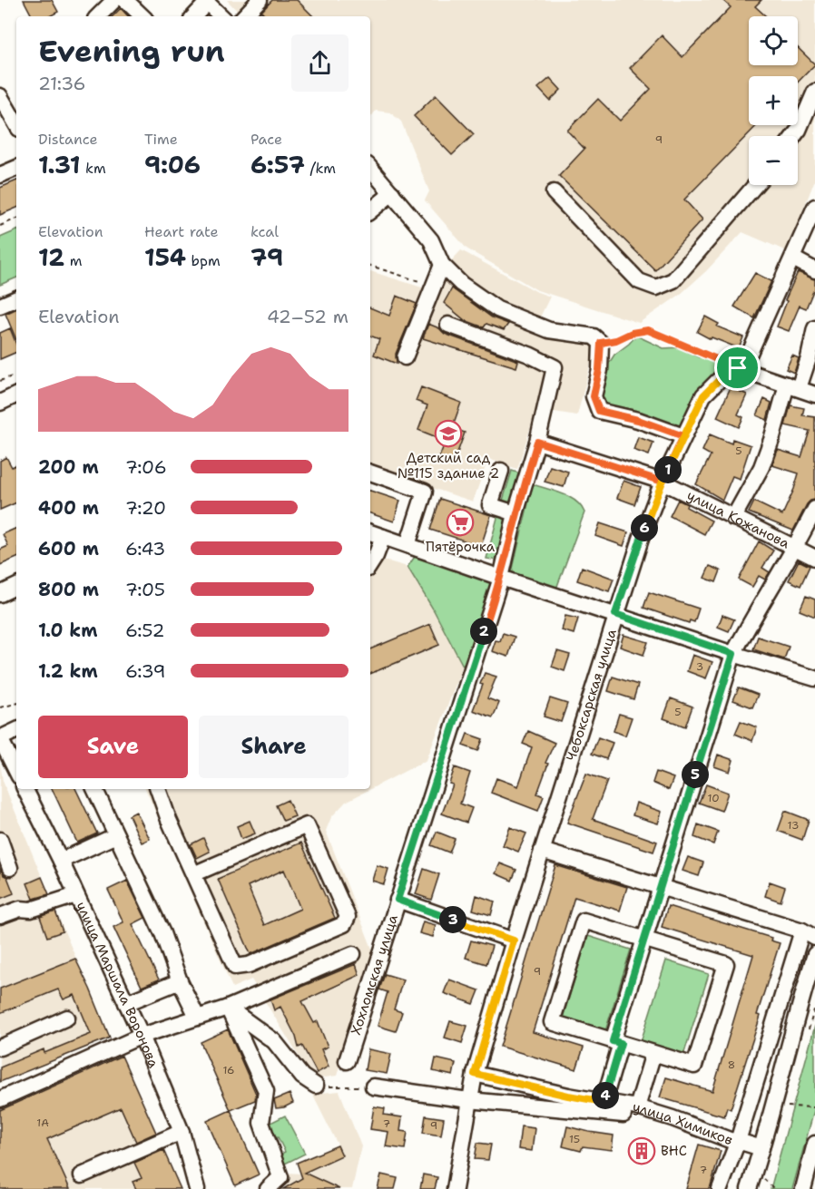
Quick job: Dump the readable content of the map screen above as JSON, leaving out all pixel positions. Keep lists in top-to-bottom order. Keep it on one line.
{"streets":{"street":["улица Кожанова","Чебоксарская улица","Хохломская улица","улица Маршала Воронова","улица Химиков"]},"crossings":[["улица Кожанова","Чебоксарская улица"],["улица Кожанова","Хохломская улица"],["Чебоксарская улица","улица Химиков"]],"places":{"school or university":["Детский сад №115 здание 2"],"supermarket":["Пятёрочка"],"building":["ВНС"]},"house_numbers":["9","5","3","5","10","13","9","8","16","1А","7","9","15","7"],"page":{"map_buttons":["+","−"],"heading":["Evening run","21:36"],"stats":[["Distance","1.31 km"],["Time","9:06"],["Pace","6:57 /km"],["Elevation","12 m"],["Heart rate","154 bpm"],["kcal","79"]],"chart":["Elevation","42–52 m"],"list":[{"name":"200 m","note":"7:06"},{"name":"400 m","note":"7:20"},{"name":"600 m","note":"6:43"},{"name":"800 m","note":"7:05"},{"name":"1.0 km","note":"6:52"},{"name":"1.2 km","note":"6:39"}],"pins":["1","6","2","5","3","4"],"buttons":["Save","Share"]}}
